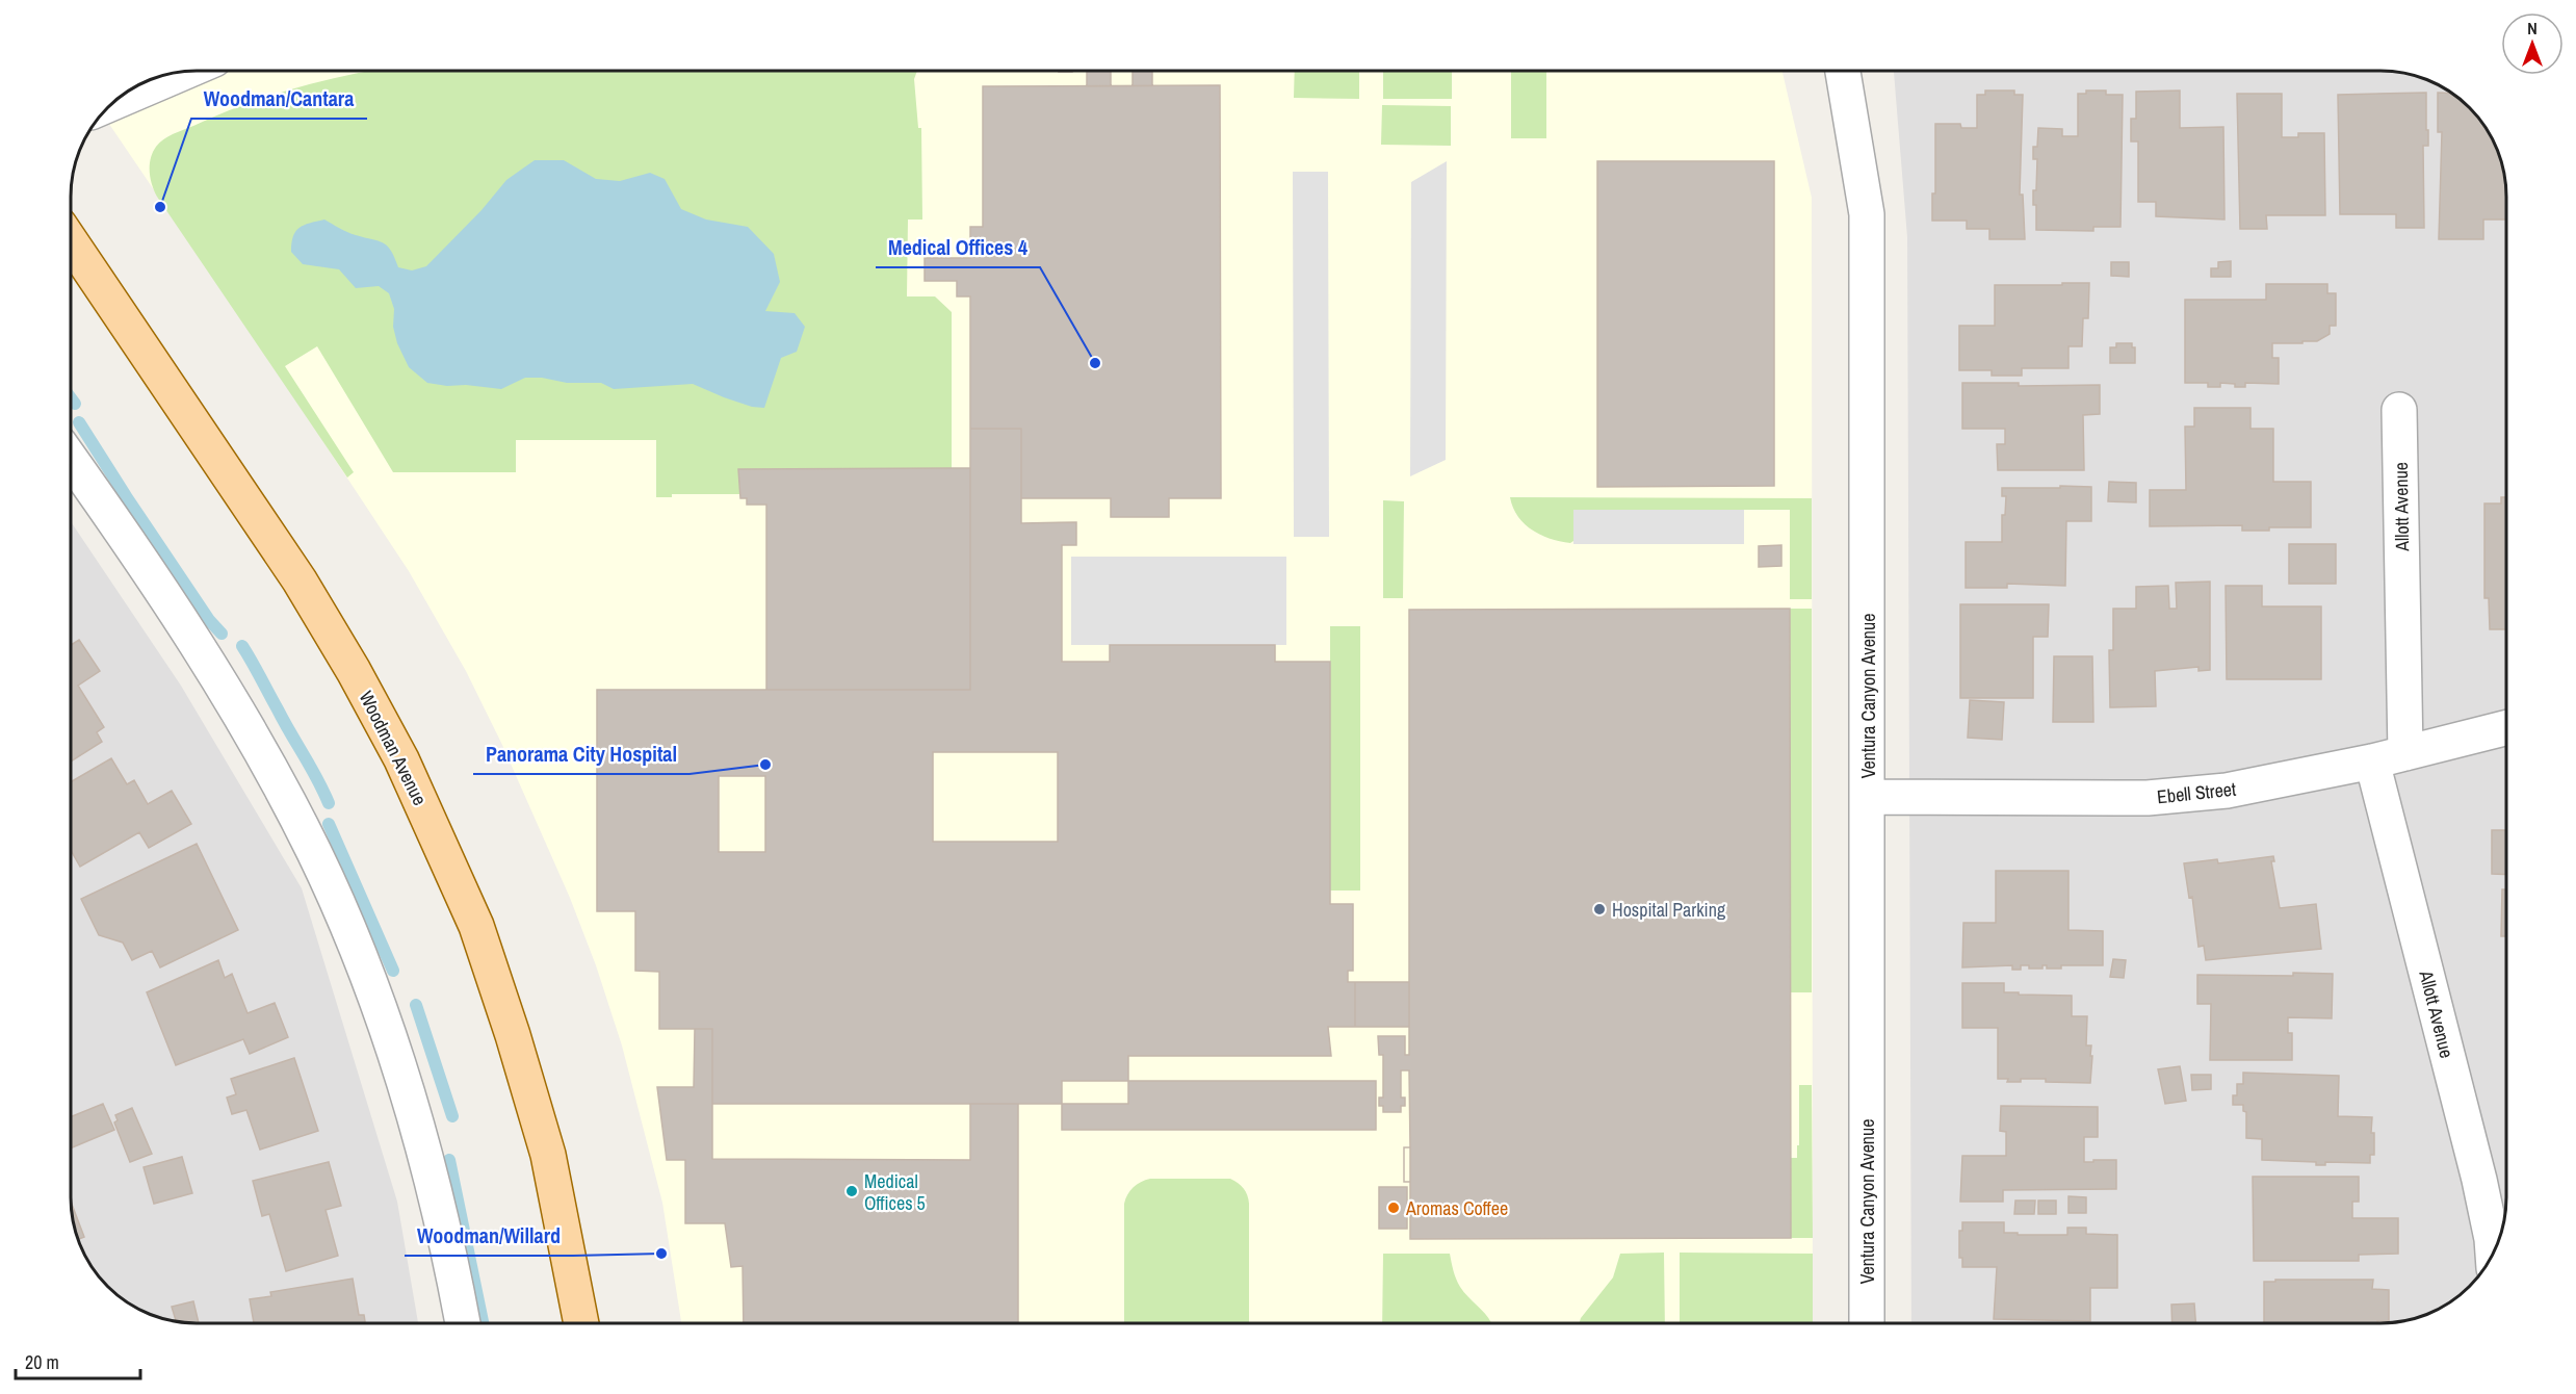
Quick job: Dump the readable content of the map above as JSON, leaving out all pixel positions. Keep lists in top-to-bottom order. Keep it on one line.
{"streets":{"main road":["Woodman Avenue"],"street":["Allott Avenue","Ventura Canyon Avenue","Ebell Street"]},"crossings":[["Allott Avenue","Ebell Street"],["Ventura Canyon Avenue","Ebell Street"]],"places":["Woodman/Cantara","Medical Offices 4","Panorama City Hospital","Hospital Parking","Medical Offices 5","Aromas Coffee","Woodman/Willard"],"scale_bar":"20 m","north":"top"}
